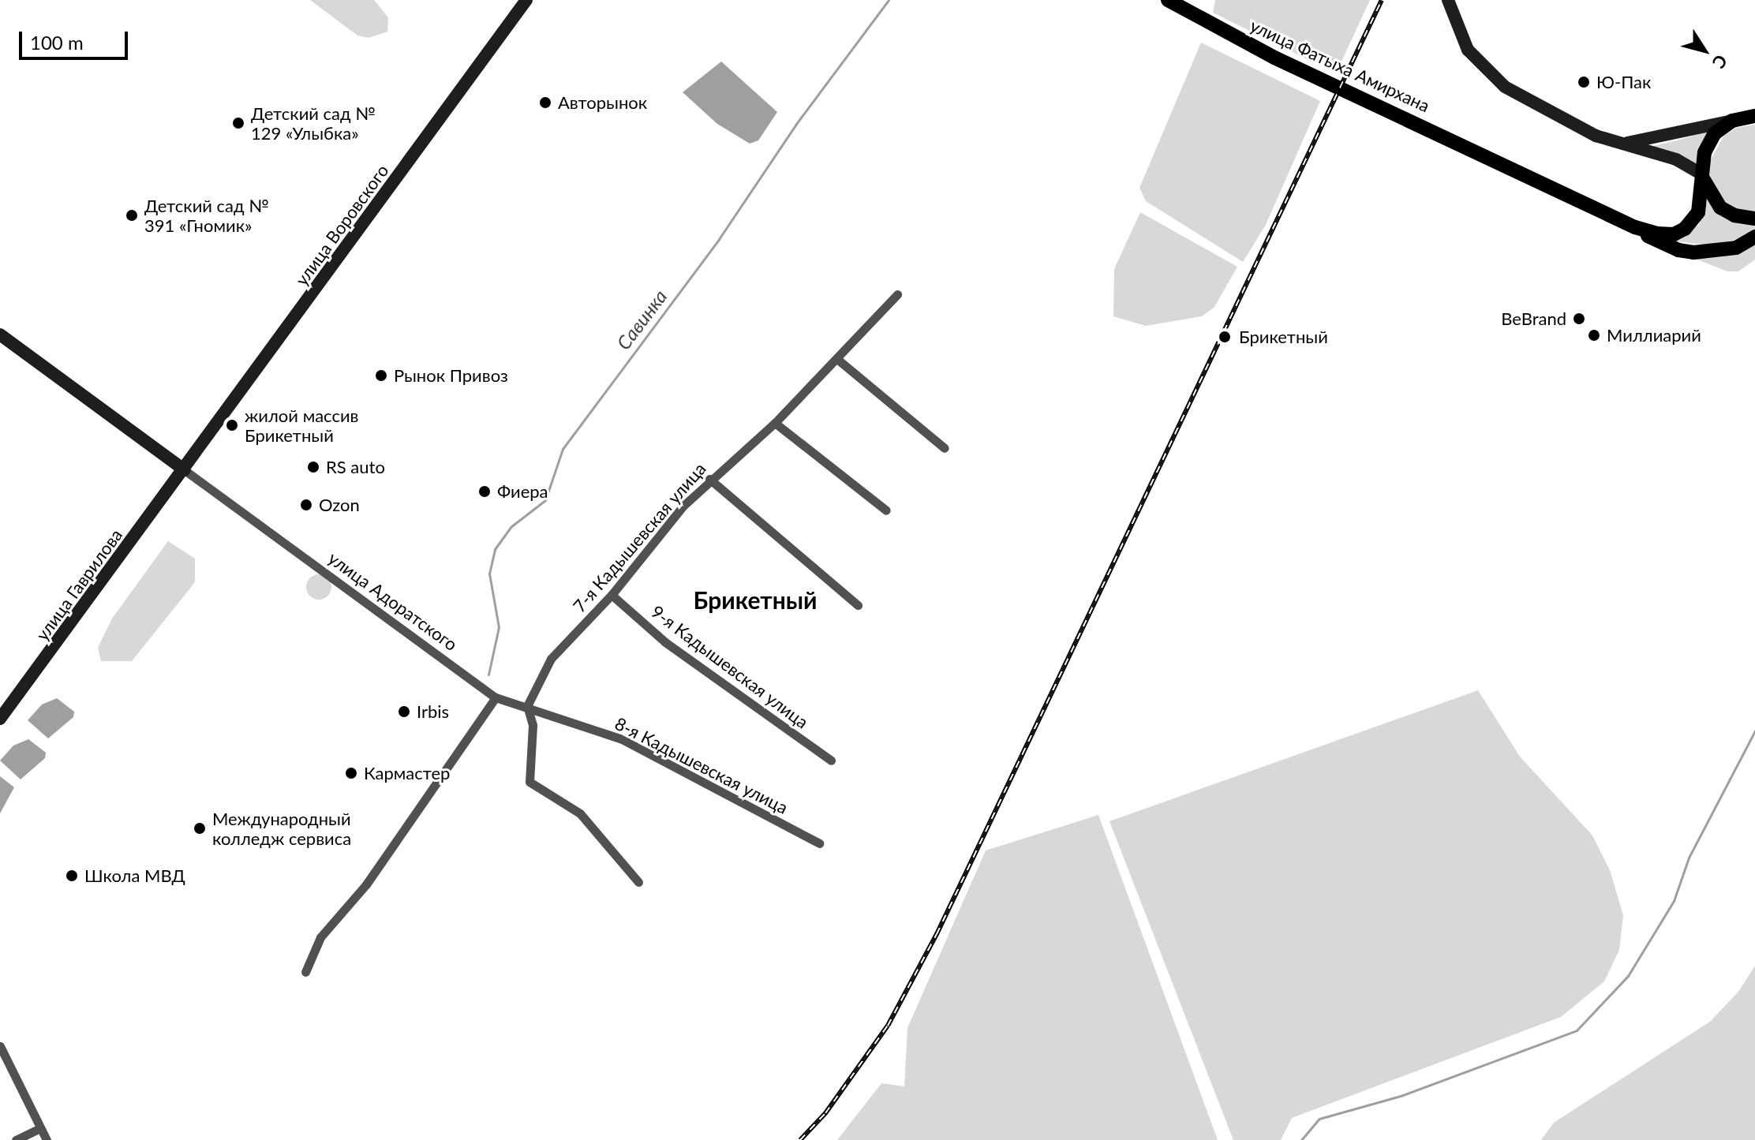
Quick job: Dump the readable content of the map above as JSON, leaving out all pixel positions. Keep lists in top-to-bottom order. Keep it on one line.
{"streets":{"main road":["улица Фатыха Амирхана"],"street":["улица Воровского","7-я Кадышевская улица","улица Гаврилова","улица Адоратского","9-я Кадышевская улица","8-я Кадышевская улица"]},"crossings":[["улица Воровского","улица Гаврилова"],["улица Воровского","улица Адоратского"],["7-я Кадышевская улица","9-я Кадышевская улица"],["7-я Кадышевская улица","8-я Кадышевская улица"],["улица Гаврилова","улица Адоратского"],["улица Адоратского","8-я Кадышевская улица"]],"districts":["Брикетный"],"water":["Савинка"],"places":["Ю-Пак","Авторынок","Детский сад № 129 «Улыбка»","Детский сад № 391 «Гномик»","BeBrand","Миллиарий","Брикетный","Рынок Привоз","жилой массив Брикетный","RS auto","Фиера","Ozon","Irbis","Кармастер","Международный колледж сервиса","Школа МВД"],"scale_bar":"100 m","north":"bottom right"}
